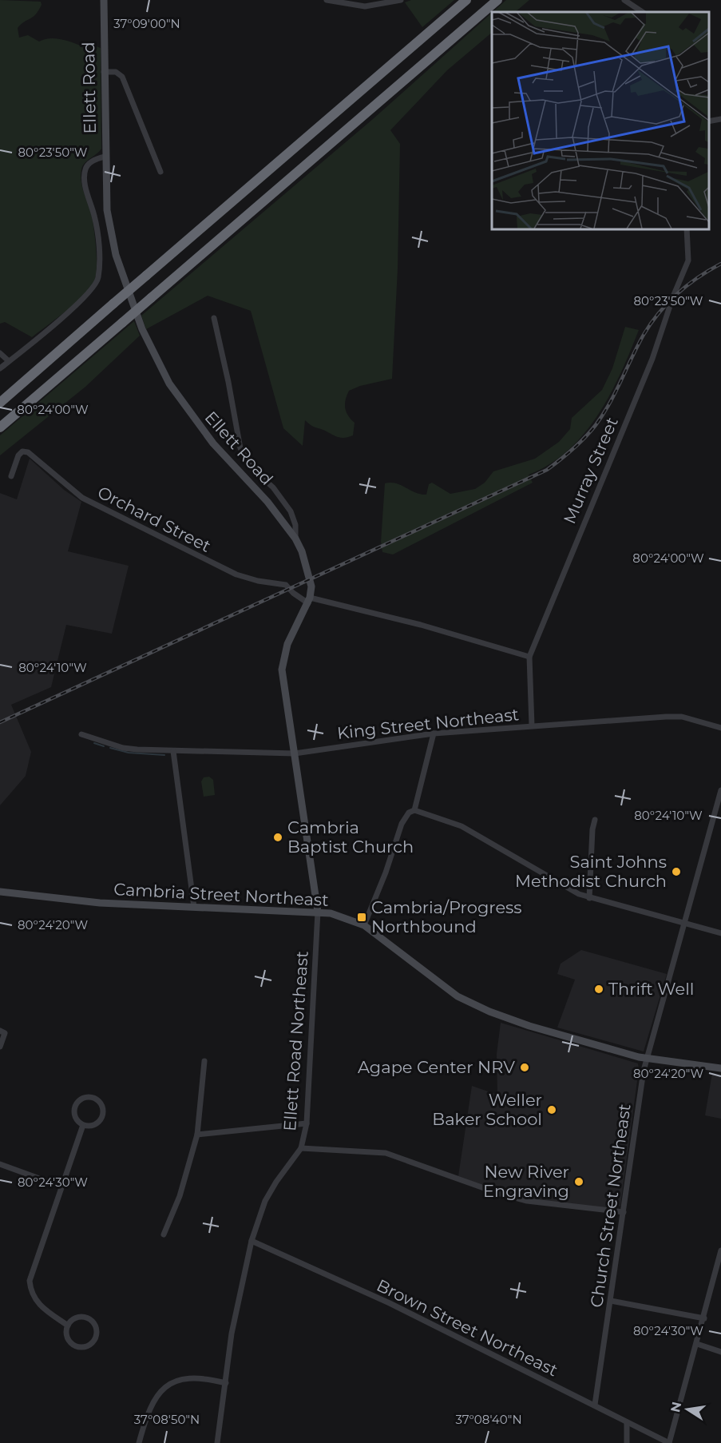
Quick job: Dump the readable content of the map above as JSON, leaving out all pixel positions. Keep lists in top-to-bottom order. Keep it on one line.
{"streets":{"street":["Ellett Road","Murray Street","Orchard Street","King Street Northeast","Cambria Street Northeast","Ellett Road Northeast","Church Street Northeast","Brown Street Northeast"]},"crossings":[["Ellett Road","Orchard Street"],["Murray Street","Orchard Street"],["Murray Street","King Street Northeast"],["Cambria Street Northeast","Ellett Road Northeast"],["Cambria Street Northeast","Church Street Northeast"],["Ellett Road Northeast","Brown Street Northeast"],["Church Street Northeast","Brown Street Northeast"]],"places":{"other":["Cambria Baptist Church","Saint Johns Methodist Church","Thrift Well","Agape Center NRV","Weller Baker School","New River Engraving"],"transit":["Cambria/Progress Northbound"]},"north":"left","coordinates":["37°09'00\"N","80°23'50\"W","80°24'00\"W","80°24'10\"W","80°24'20\"W","80°24'30\"W","37°08'50\"N","37°08'40\"N"]}
